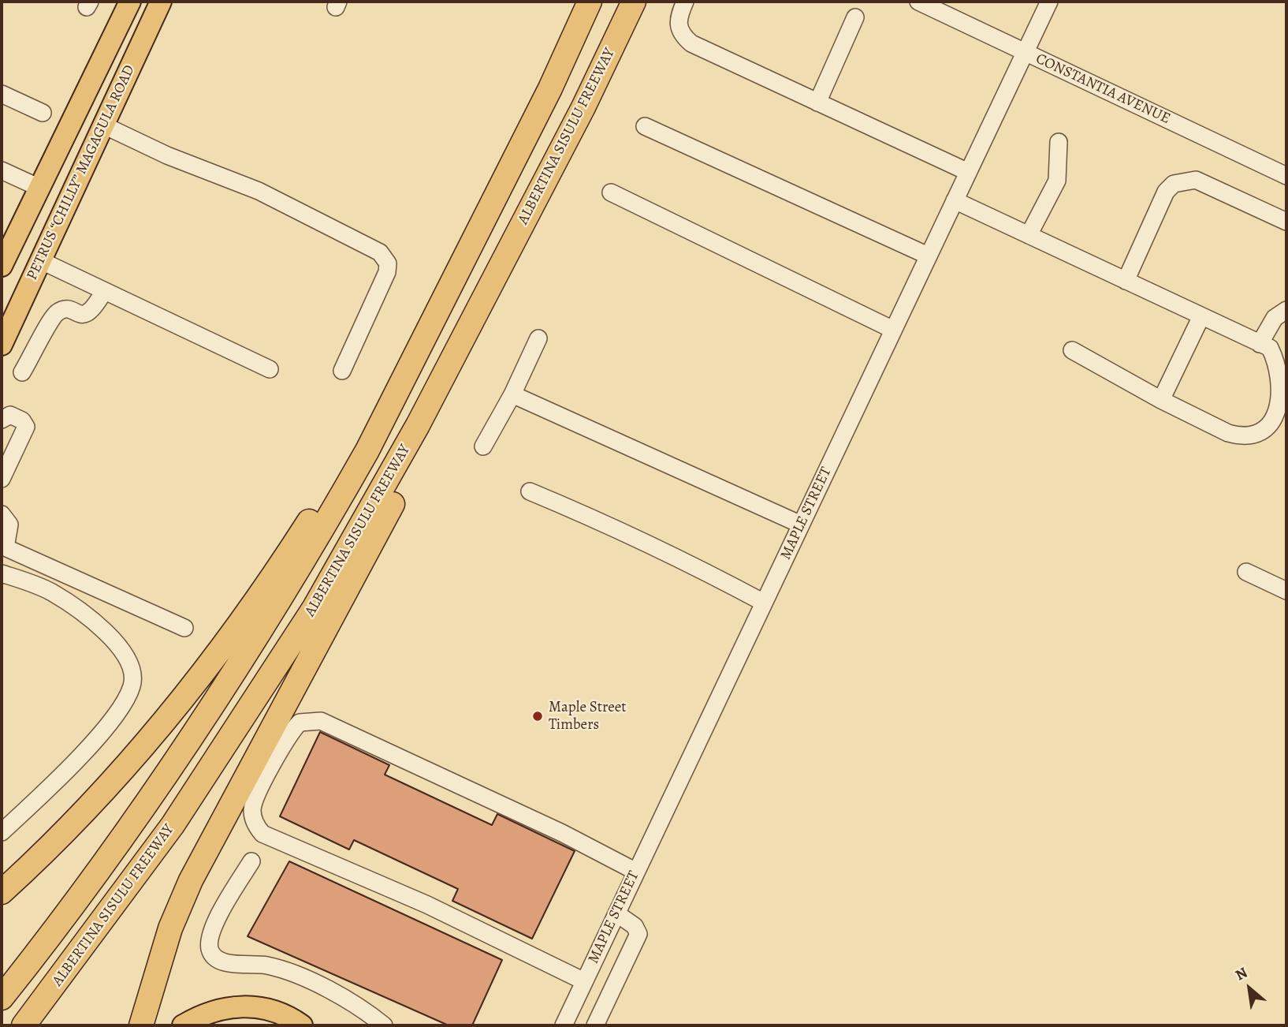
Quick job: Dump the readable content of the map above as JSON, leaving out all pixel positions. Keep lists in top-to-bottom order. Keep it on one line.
{"streets":{"highway":["ALBERTINA SISULU FREEWAY"],"main road":["PETRUS “CHILLY” MAGAGULA ROAD"],"street":["CONSTANTIA AVENUE","MAPLE STREET"]},"crossings":[["CONSTANTIA AVENUE","MAPLE STREET"]],"places":["Maple Street Timbers"],"north":"top left"}
